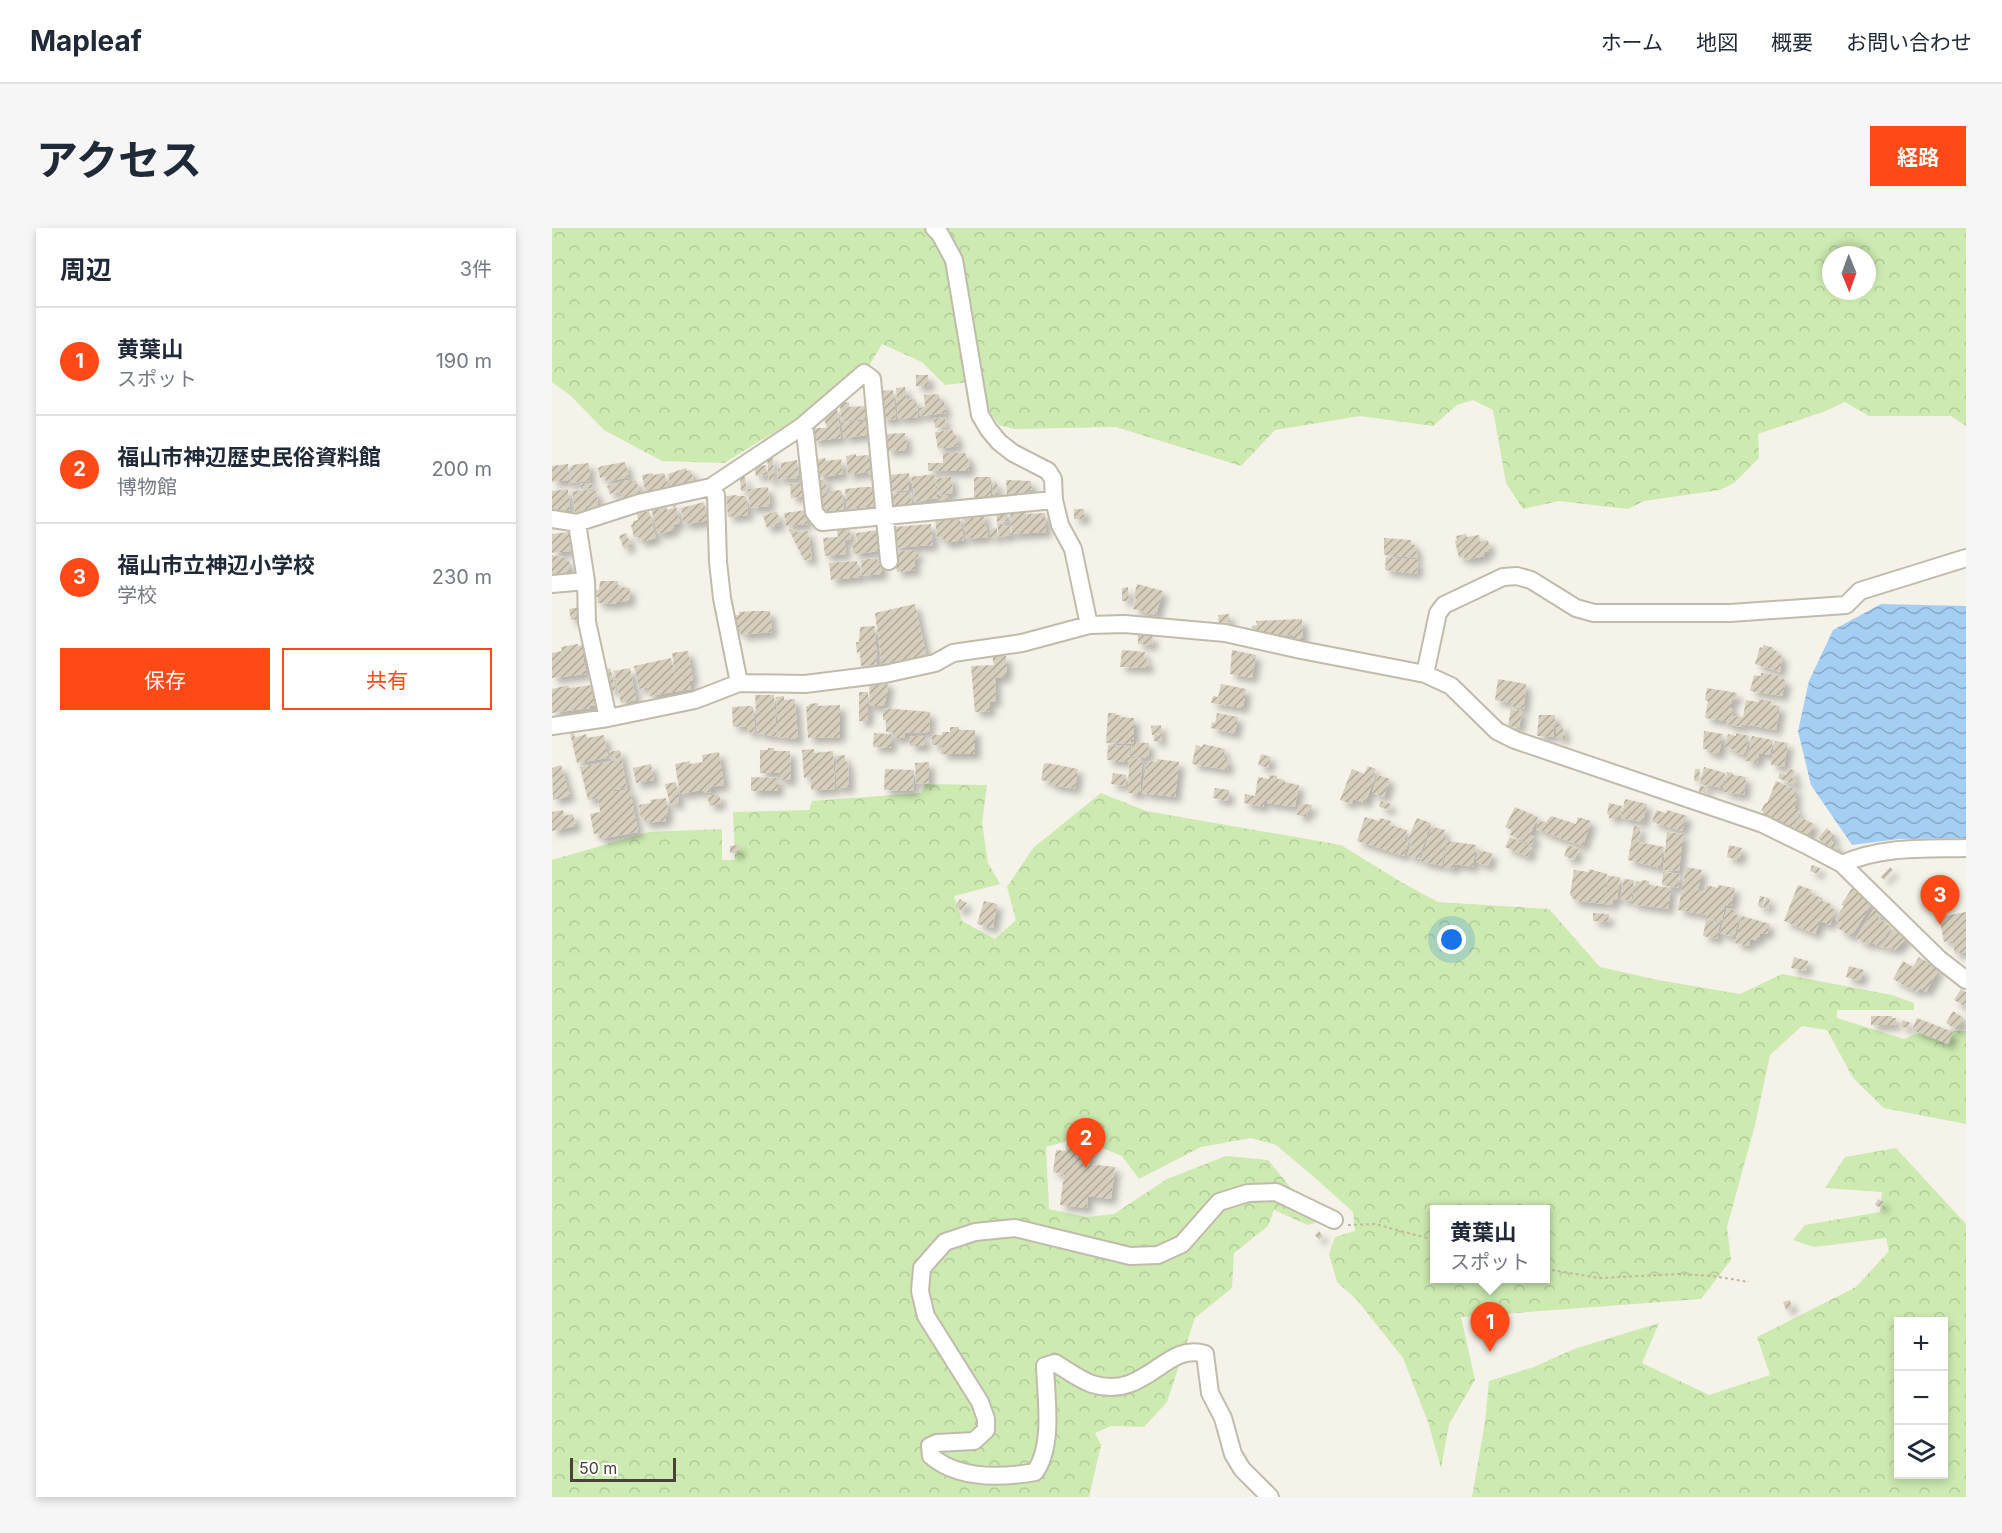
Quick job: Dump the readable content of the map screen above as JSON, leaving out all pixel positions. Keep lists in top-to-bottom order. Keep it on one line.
{"scale_bar":"50 m","north":"bottom","page":{"header":"Mapleaf","nav":["ホーム","地図","概要","お問い合わせ"],"title":"アクセス","buttons":["経路",["保存","共有"]],"heading":["周辺","3件"],"list":[{"mark":"1","name":"黄葉山","note":"スポット","value":"190 m"},{"mark":"2","name":"福山市神辺歴史民俗資料館","note":"博物館","value":"200 m"},{"mark":"3","name":"福山市立神辺小学校","note":"学校","value":"230 m"}],"pins":["3","2","1"],"popup":["黄葉山","スポット"],"map_buttons":["+","−"],"scale":"50 m"}}
